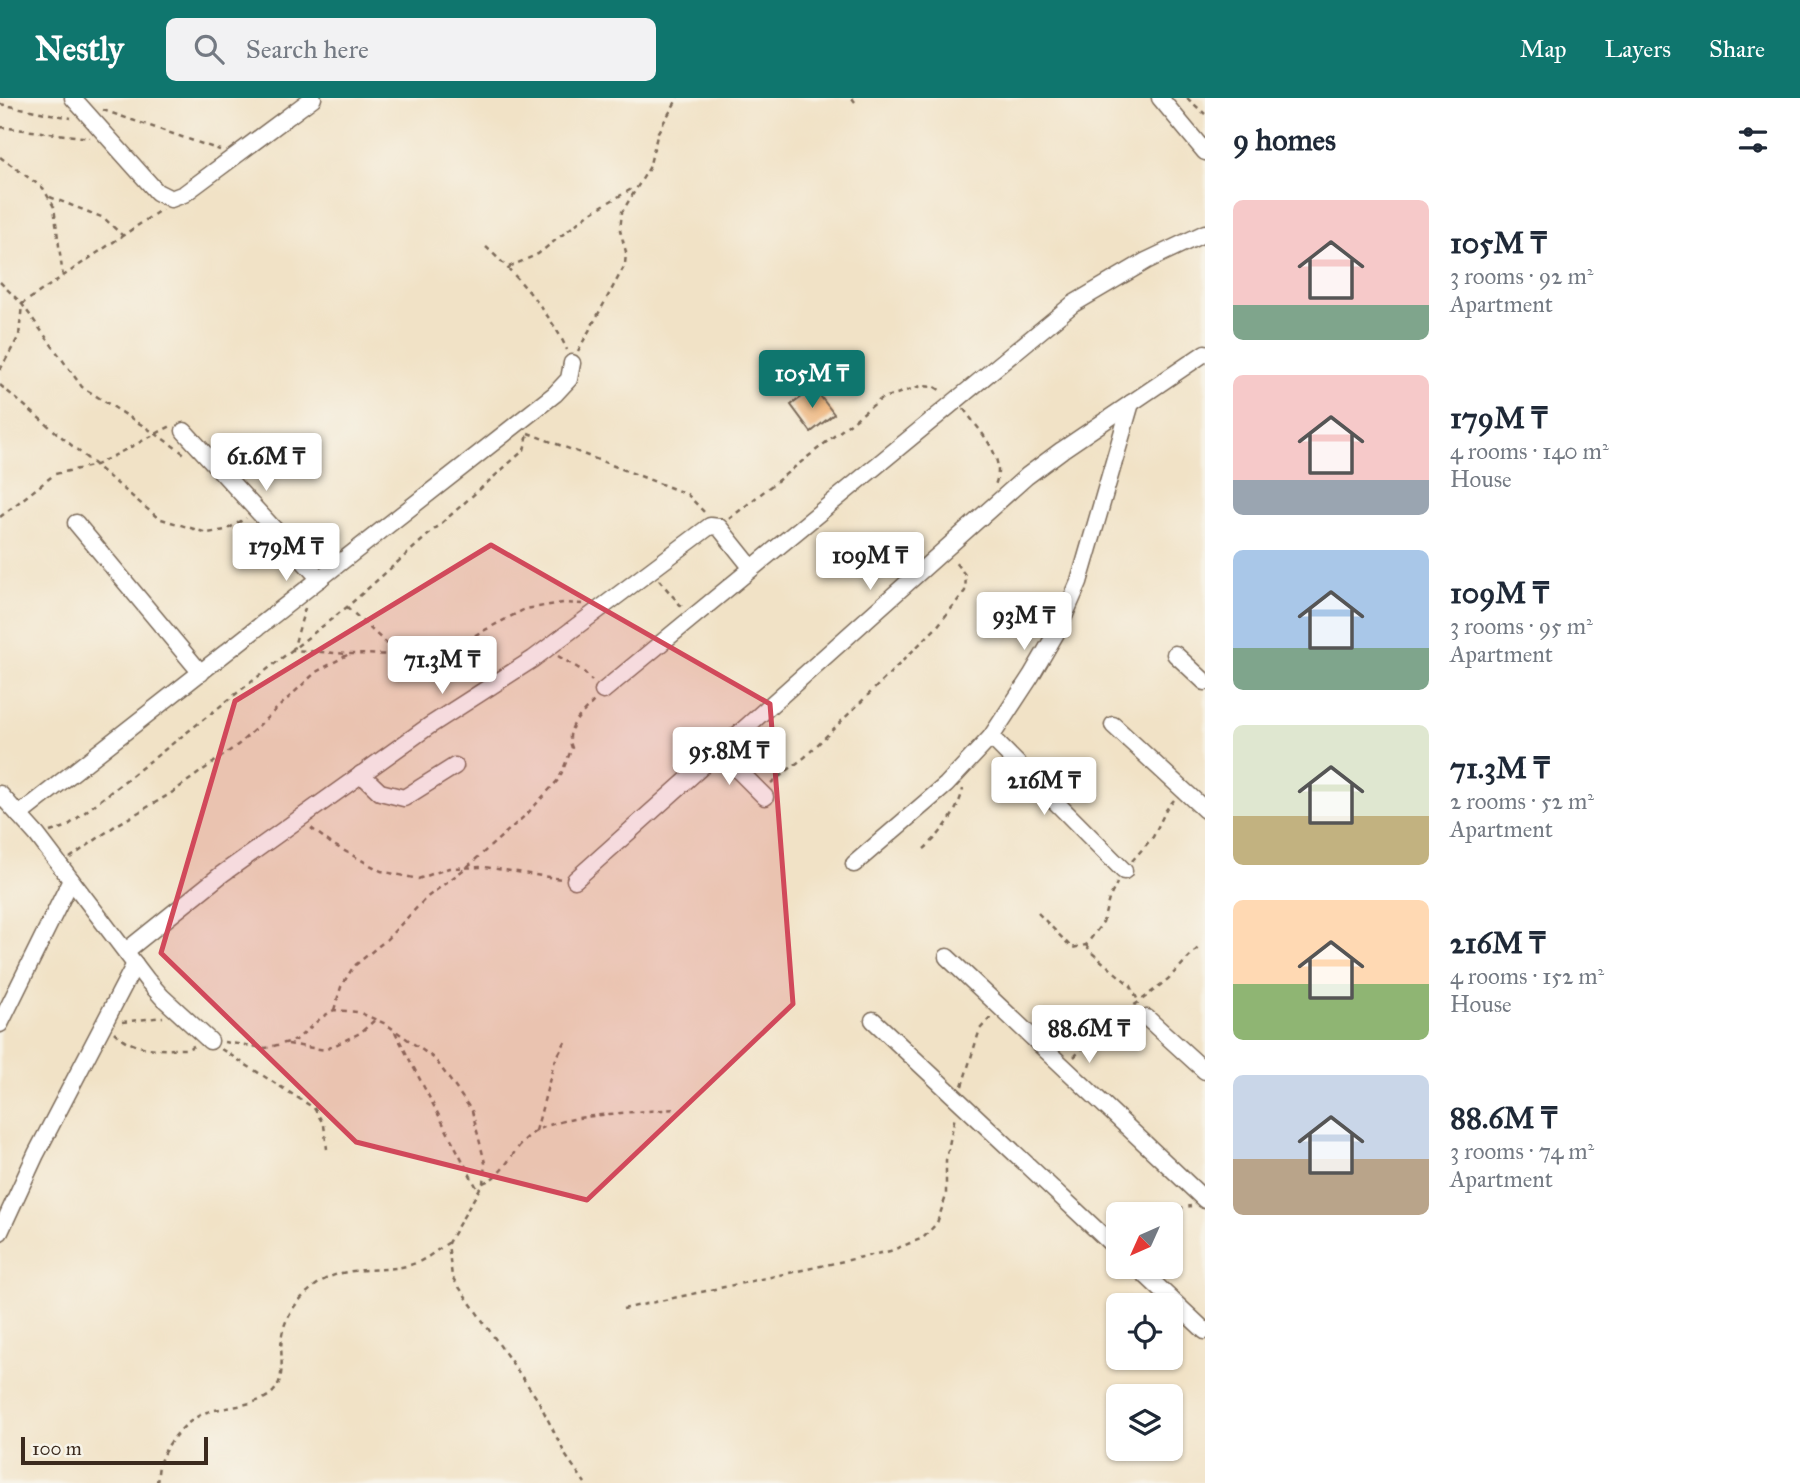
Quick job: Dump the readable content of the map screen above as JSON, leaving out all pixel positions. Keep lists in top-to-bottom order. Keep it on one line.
{"scale_bar":"100 m","north":"bottom left","page":{"header":"Nestly","search":"Search here","nav":["Map","Layers","Share"],"heading":"9 homes","list":[{"name":"105M ₸","note":"3 rooms · 92 m² · Apartment"},{"name":"179M ₸","note":"4 rooms · 140 m² · House"},{"name":"109M ₸","note":"3 rooms · 95 m² · Apartment"},{"name":"71.3M ₸","note":"2 rooms · 52 m² · Apartment"},{"name":"216M ₸","note":"4 rooms · 152 m² · House"},{"name":"88.6M ₸","note":"3 rooms · 74 m² · Apartment"}],"price":["105M ₸","61.6M ₸","179M ₸","109M ₸","93M ₸","71.3M ₸","95.8M ₸","216M ₸","88.6M ₸"],"scale":"100 m"}}
